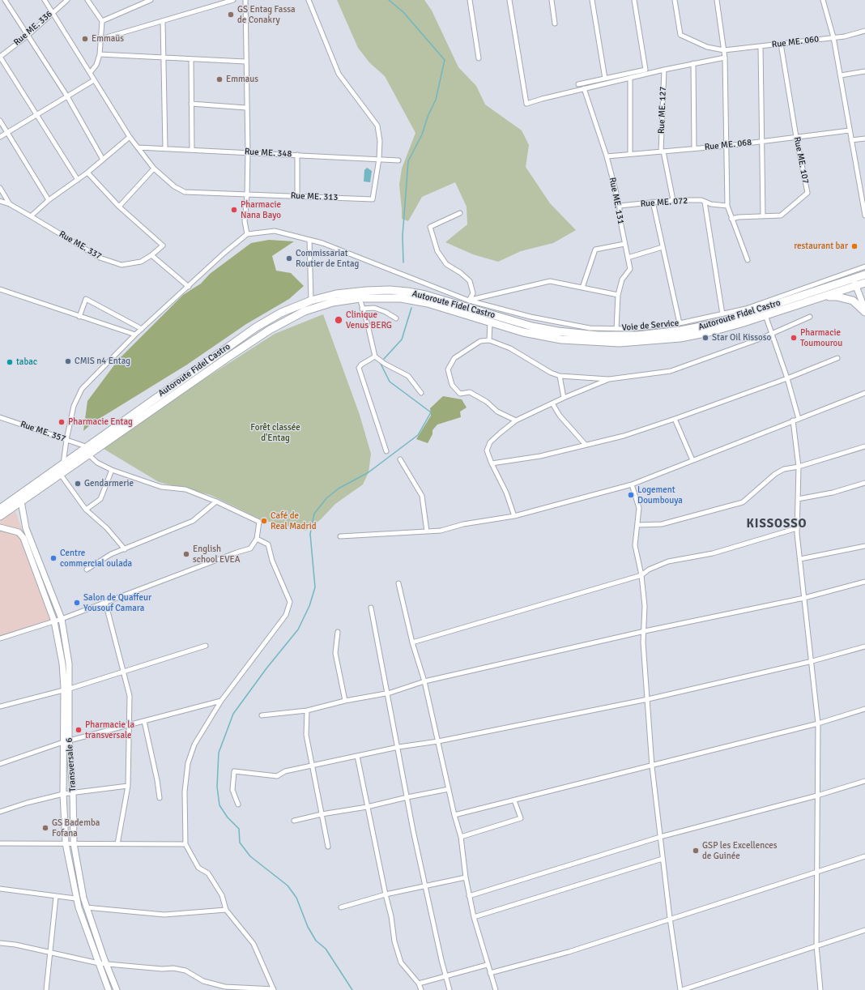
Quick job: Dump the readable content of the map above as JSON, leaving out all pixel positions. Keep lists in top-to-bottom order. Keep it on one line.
{"streets":{"highway":["Autoroute Fidel Castro"],"main road":["Transversale 6"],"street":["Rue ME. 336","Rue ME. 060","Rue ME. 127","Rue ME. 068","Rue ME. 348","Rue ME. 107","Rue ME. 313","Rue ME. 131","Rue ME. 072","Rue ME. 337","Voie de Service","Rue ME. 357"]},"crossings":[["Rue ME. 336","Rue ME. 313"],["Rue ME. 060","Rue ME. 107"],["Rue ME. 127","Rue ME. 068"],["Rue ME. 127","Rue ME. 072"],["Rue ME. 068","Rue ME. 107"],["Rue ME. 068","Rue ME. 131"],["Rue ME. 348","Rue ME. 313"],["Rue ME. 131","Rue ME. 072"],["Rue ME. 131","Voie de Service"],["Autoroute Fidel Castro","Voie de Service"],["Autoroute Fidel Castro","Rue ME. 357"],["Autoroute Fidel Castro","Transversale 6"]],"districts":["KISSOSSO"],"parks":["Forêt classée d'Entag"],"places":["GS Entag Fassa de Conakry","Emmaüs","Emmaus","Pharmacie Nana Bayo","restaurant bar","Commissariat Routier de Entag","Clinique Venus BERG","Star Oil Kissoso","Pharmacie Toumourou","CMIS n4 Entag","tabac","Pharmacie Entag","Gendarmerie","Logement Doumbouya","Café de Real Madrid","English school EVEA","Centre commercial oulada","Salon de Quaffeur Yousouf Camara","Pharmacie la transversale","GS Bademba Fofana","GSP les Excellences de Guinée"]}
